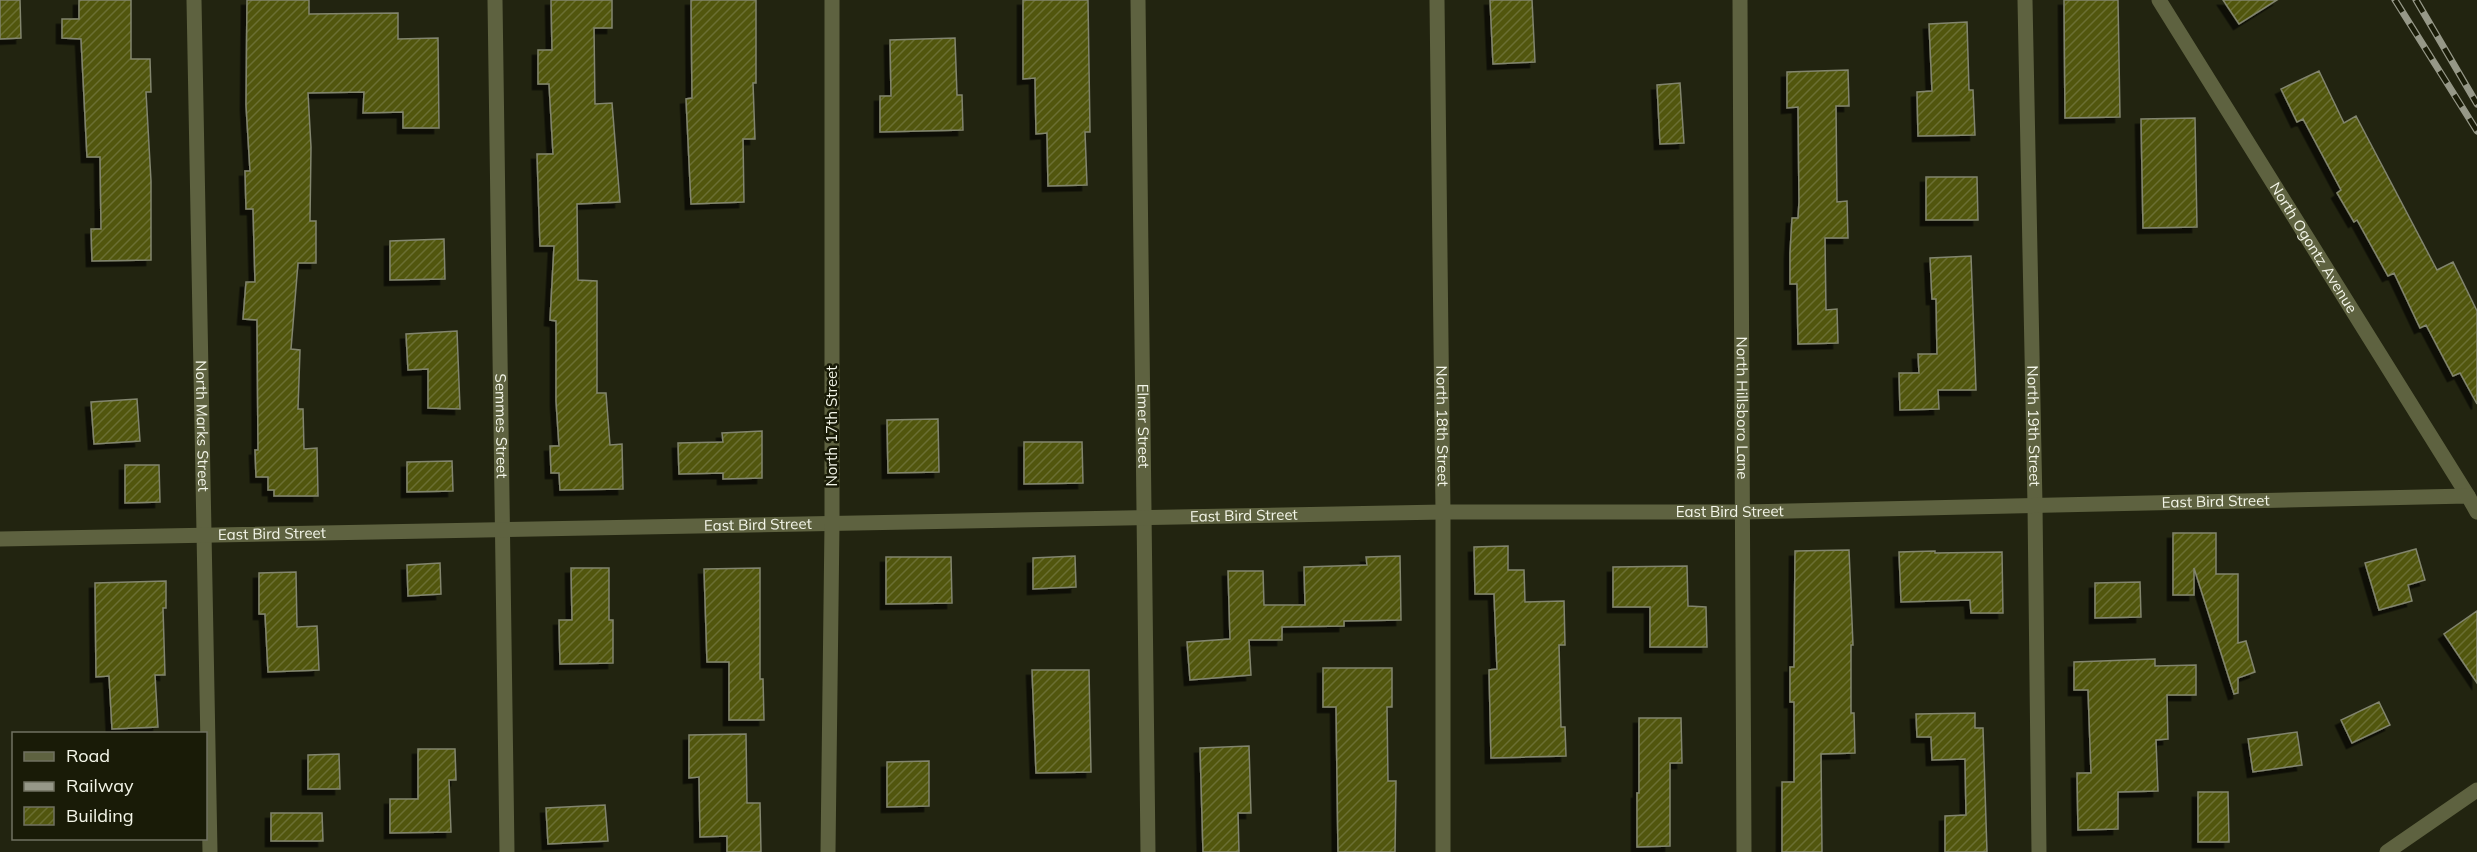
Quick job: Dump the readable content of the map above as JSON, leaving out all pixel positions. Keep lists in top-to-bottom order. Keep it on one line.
{"streets":{"street":["North Ogontz Avenue","North Hillsboro Lane","North Marks Street","Semmes Street","North 17th Street","Elmer Street","North 18th Street","North 19th Street","East Bird Street"]},"crossings":[["North Ogontz Avenue","East Bird Street"],["North Hillsboro Lane","East Bird Street"],["North Marks Street","East Bird Street"],["Semmes Street","East Bird Street"],["North 17th Street","East Bird Street"],["Elmer Street","East Bird Street"],["North 18th Street","East Bird Street"],["North 19th Street","East Bird Street"]],"legend":["Road","Railway","Building"]}
